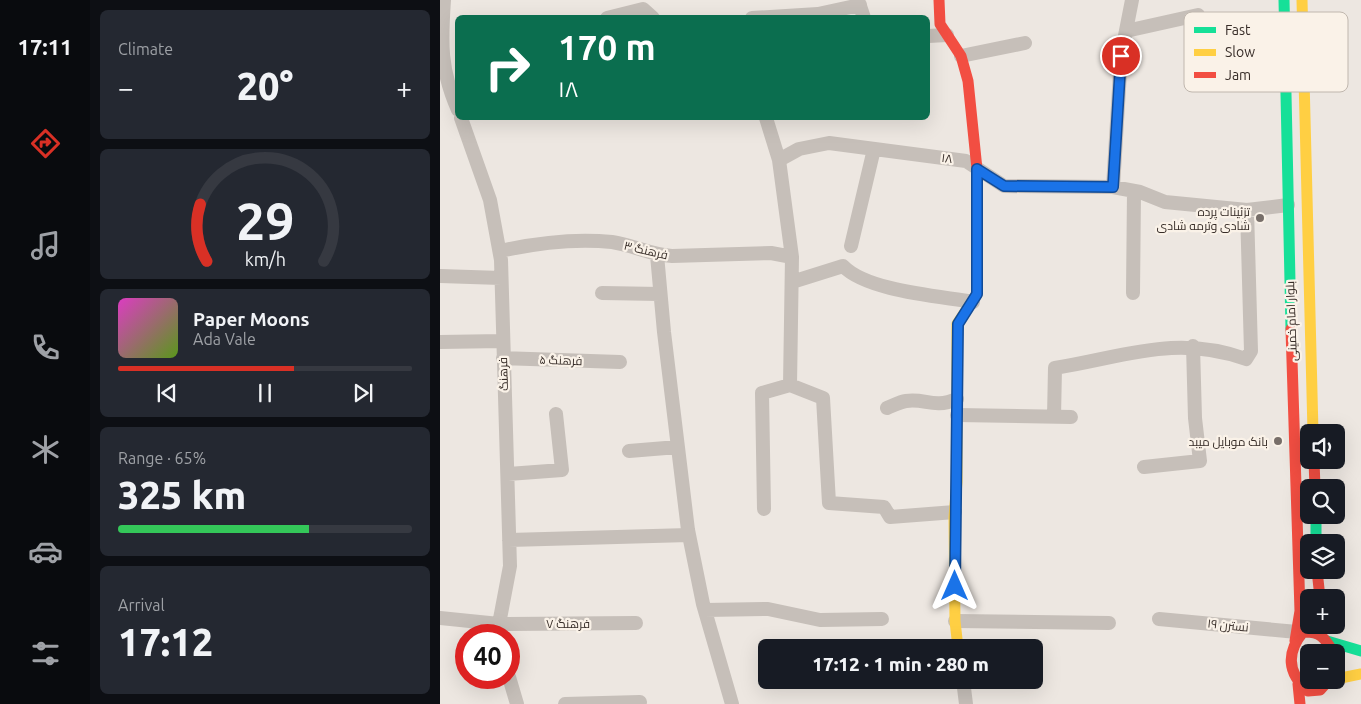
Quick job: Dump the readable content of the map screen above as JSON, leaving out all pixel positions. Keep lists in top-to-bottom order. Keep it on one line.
{"streets":{"main road":["بلوار امام خمینی"],"street":["۱۸","فرهنگ ۳","فرهنگ ۵","فرهنگ","فرهنگ ۷","نسترن ۱۹"]},"crossings":[["۱۸","بلوار امام خمینی"],["فرهنگ ۳","فرهنگ"],["بلوار امام خمینی","نسترن ۱۹"],["فرهنگ ۵","فرهنگ"]],"places":["تزئینات پرده شادی وترمه شادی","بانک موبایل میبد"],"legend":["Fast","Slow","Jam"],"page":{"tabs":"17:11","tile":["Climate",["Range · 65%","325 km"],["Arrival","17:12"]],"turn":["170 m","۱۸"],"heat":["−","20°","+"],"song":["Paper Moons","Ada Vale"],"map_buttons":["+","−"],"limit":"40","trip":"17:12 · 1 min · 280 m","gauge":["29","km/h"]}}
